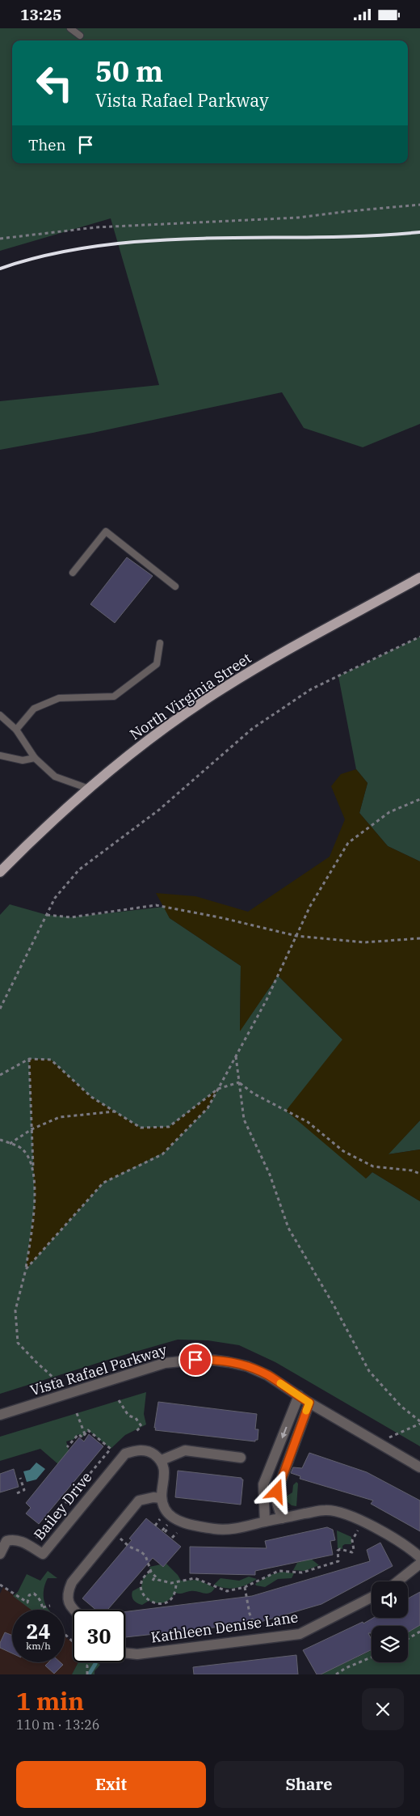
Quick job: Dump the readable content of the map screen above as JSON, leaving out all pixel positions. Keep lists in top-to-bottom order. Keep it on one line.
{"streets":{"main road":["North Virginia Street"],"street":["Vista Rafael Parkway","Bailey Drive","Kathleen Denise Lane"]},"page":{"status":"13:25","turn":["50 m","Vista Rafael Parkway"],"then":"Then","speed":"24 km/h","limit":"30","heading":["1 min","110 m · 13:26"],"buttons":["Exit","Share"]}}
